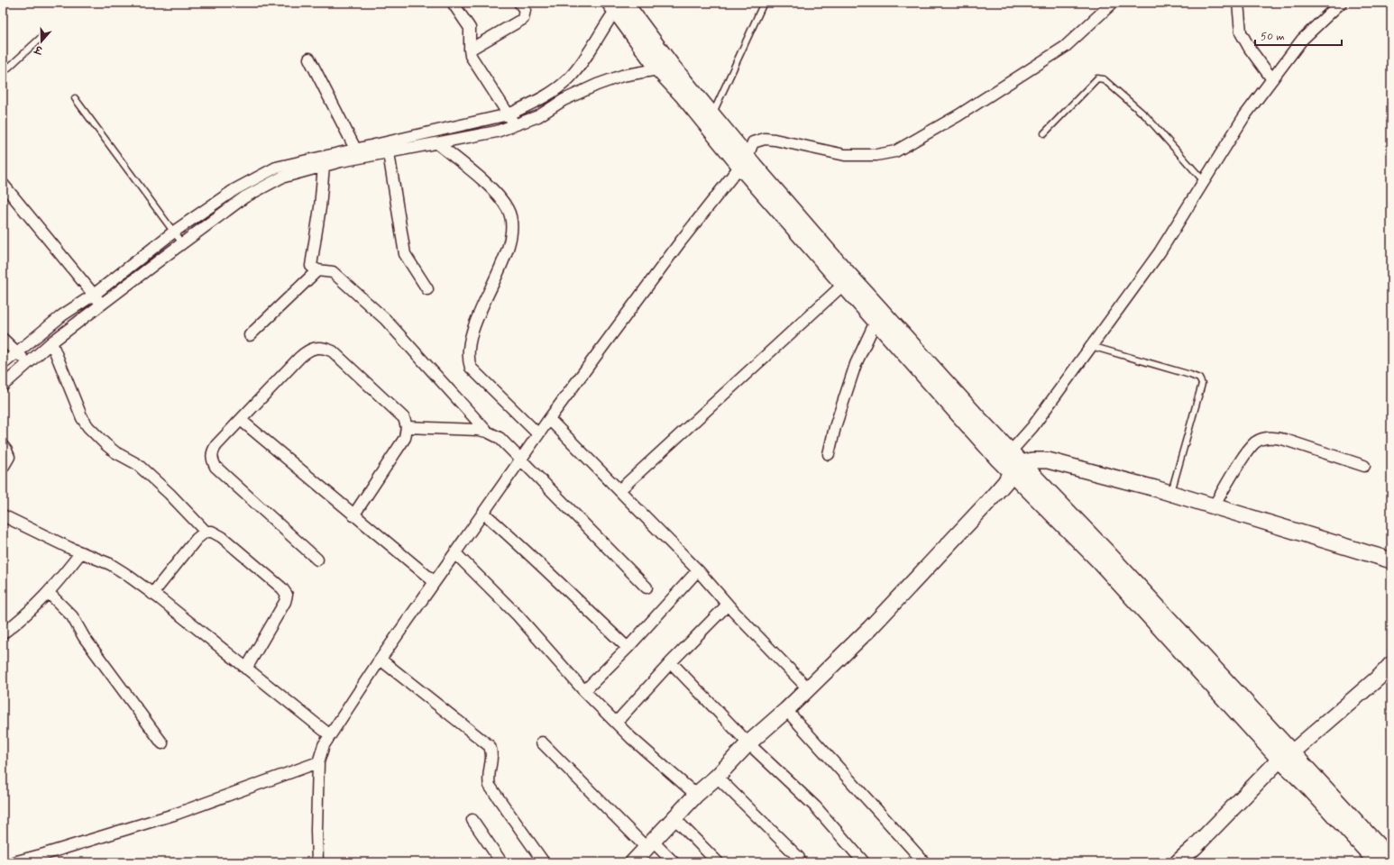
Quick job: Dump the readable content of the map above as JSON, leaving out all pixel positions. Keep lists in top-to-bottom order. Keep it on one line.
{"scale_bar":"50 m","north":"bottom"}
